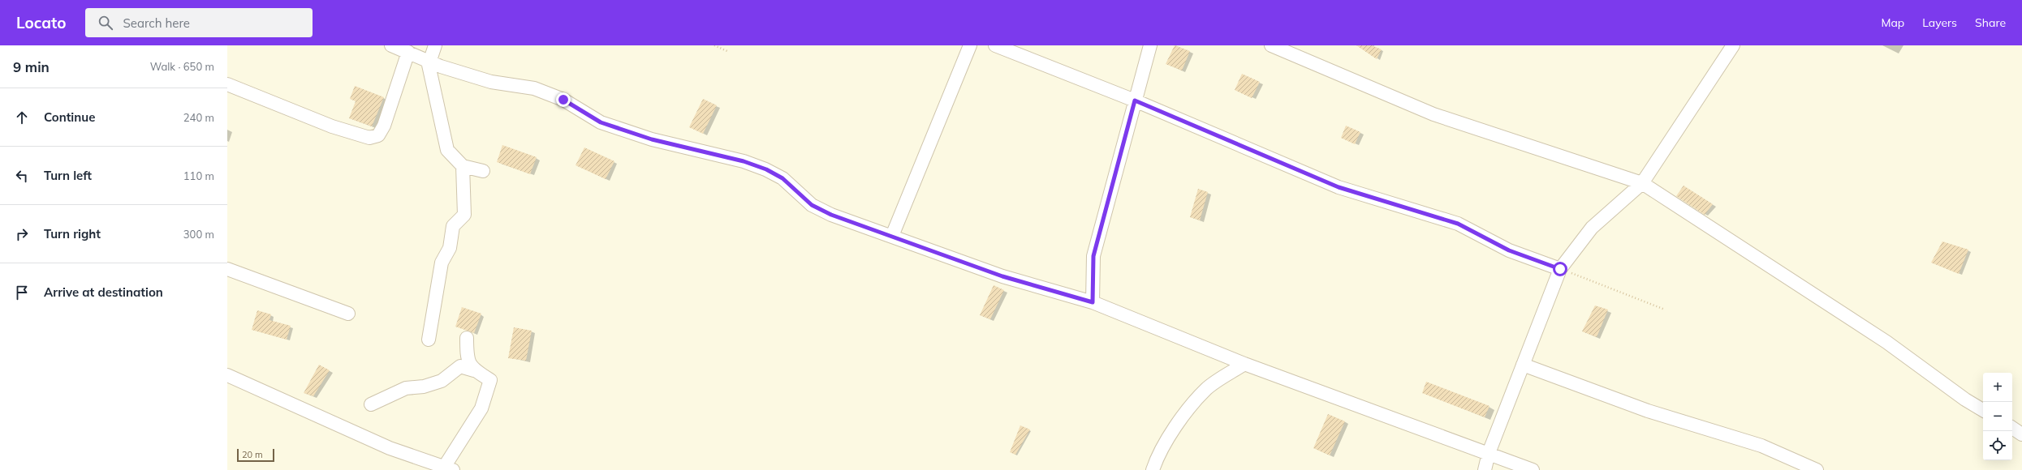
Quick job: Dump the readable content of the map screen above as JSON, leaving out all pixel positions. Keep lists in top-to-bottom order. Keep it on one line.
{"scale_bar":"20 m","page":{"header":"Locato","search":"Search here","nav":["Map","Layers","Share"],"heading":["9 min","Walk · 650 m"],"list":[["Continue","240 m"],["Turn left","110 m"],["Turn right","300 m"],"Arrive at destination"],"map_buttons":["+","−"],"scale":"20 m"}}
